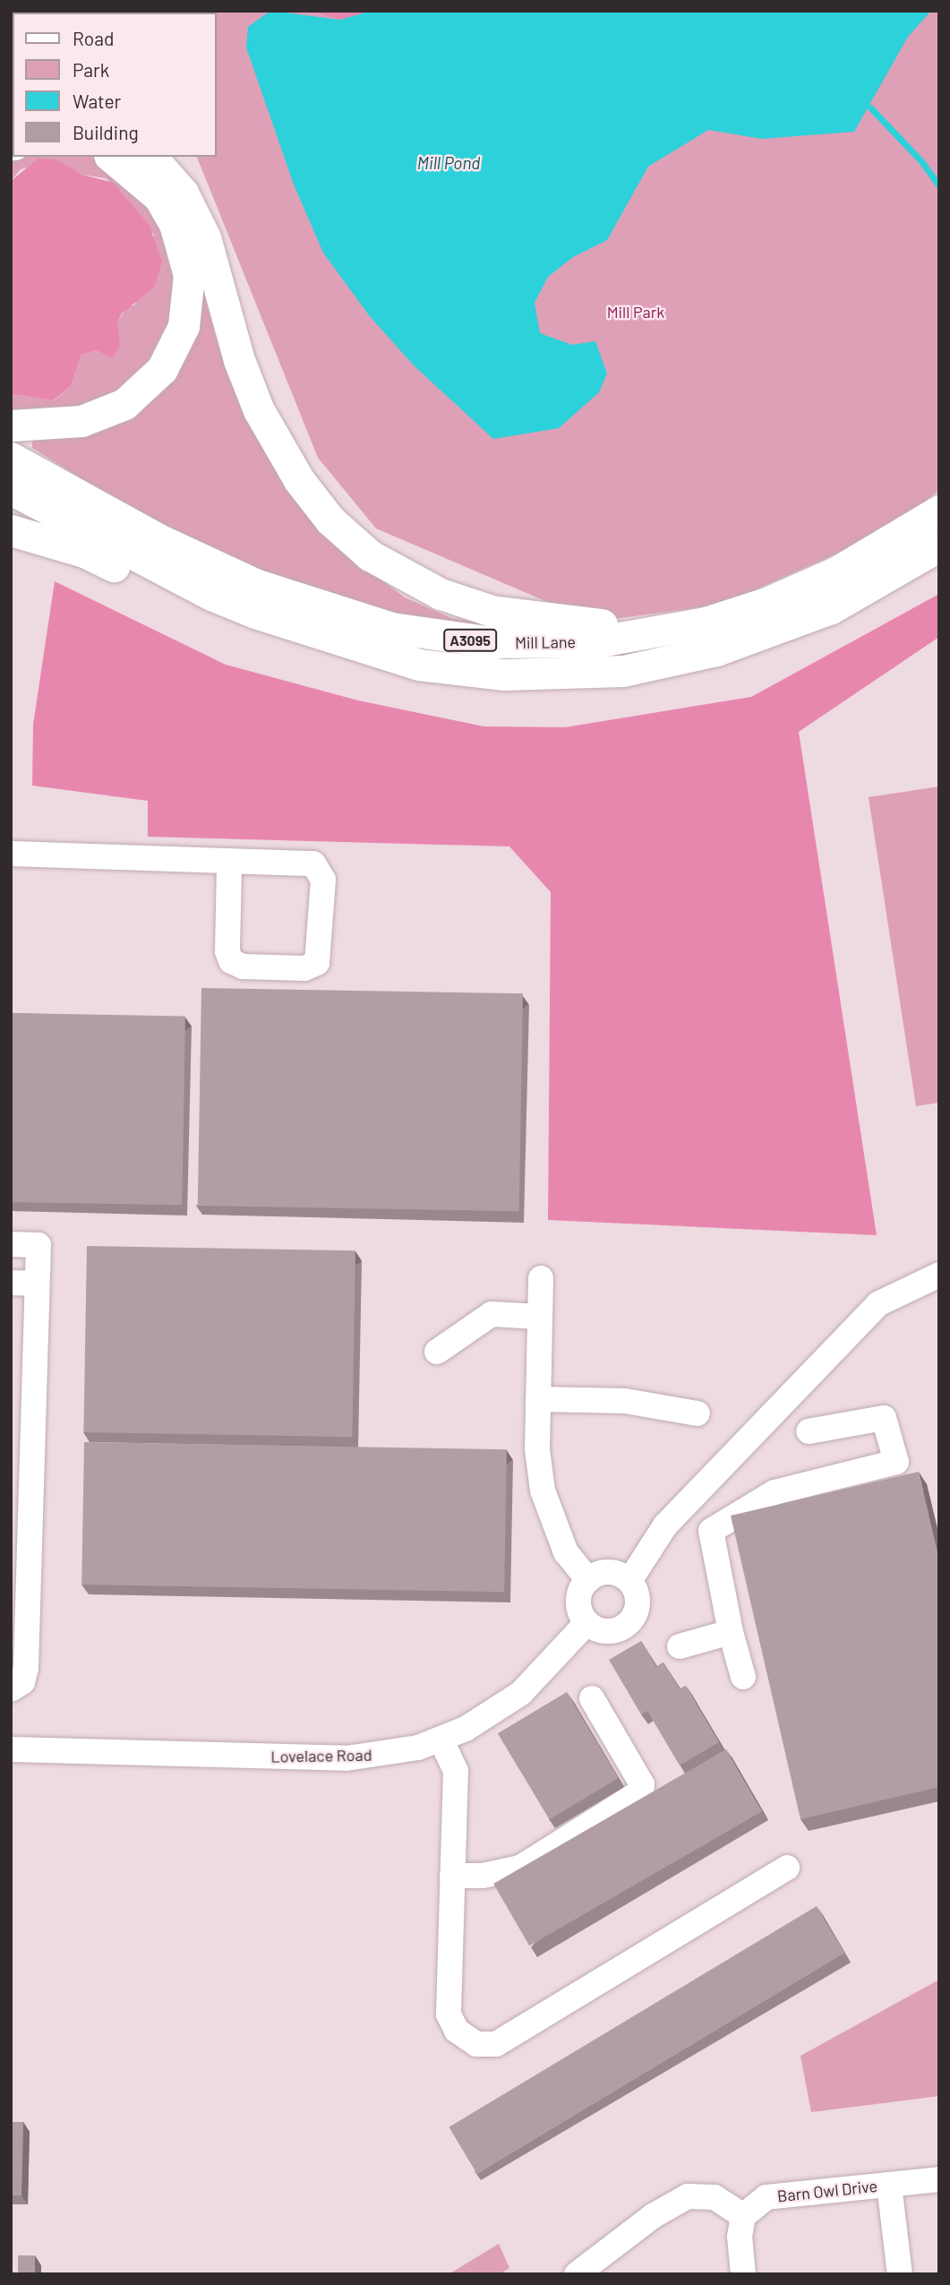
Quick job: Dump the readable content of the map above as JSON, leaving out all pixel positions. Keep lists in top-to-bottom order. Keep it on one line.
{"streets":{"main road":["A3095","Mill Lane"],"street":["Lovelace Road","Barn Owl Drive"]},"crossings":[["A3095","Mill Lane"]],"water":["Mill Pond"],"parks":["Mill Park"],"legend":["Road","Park","Water","Building"]}
